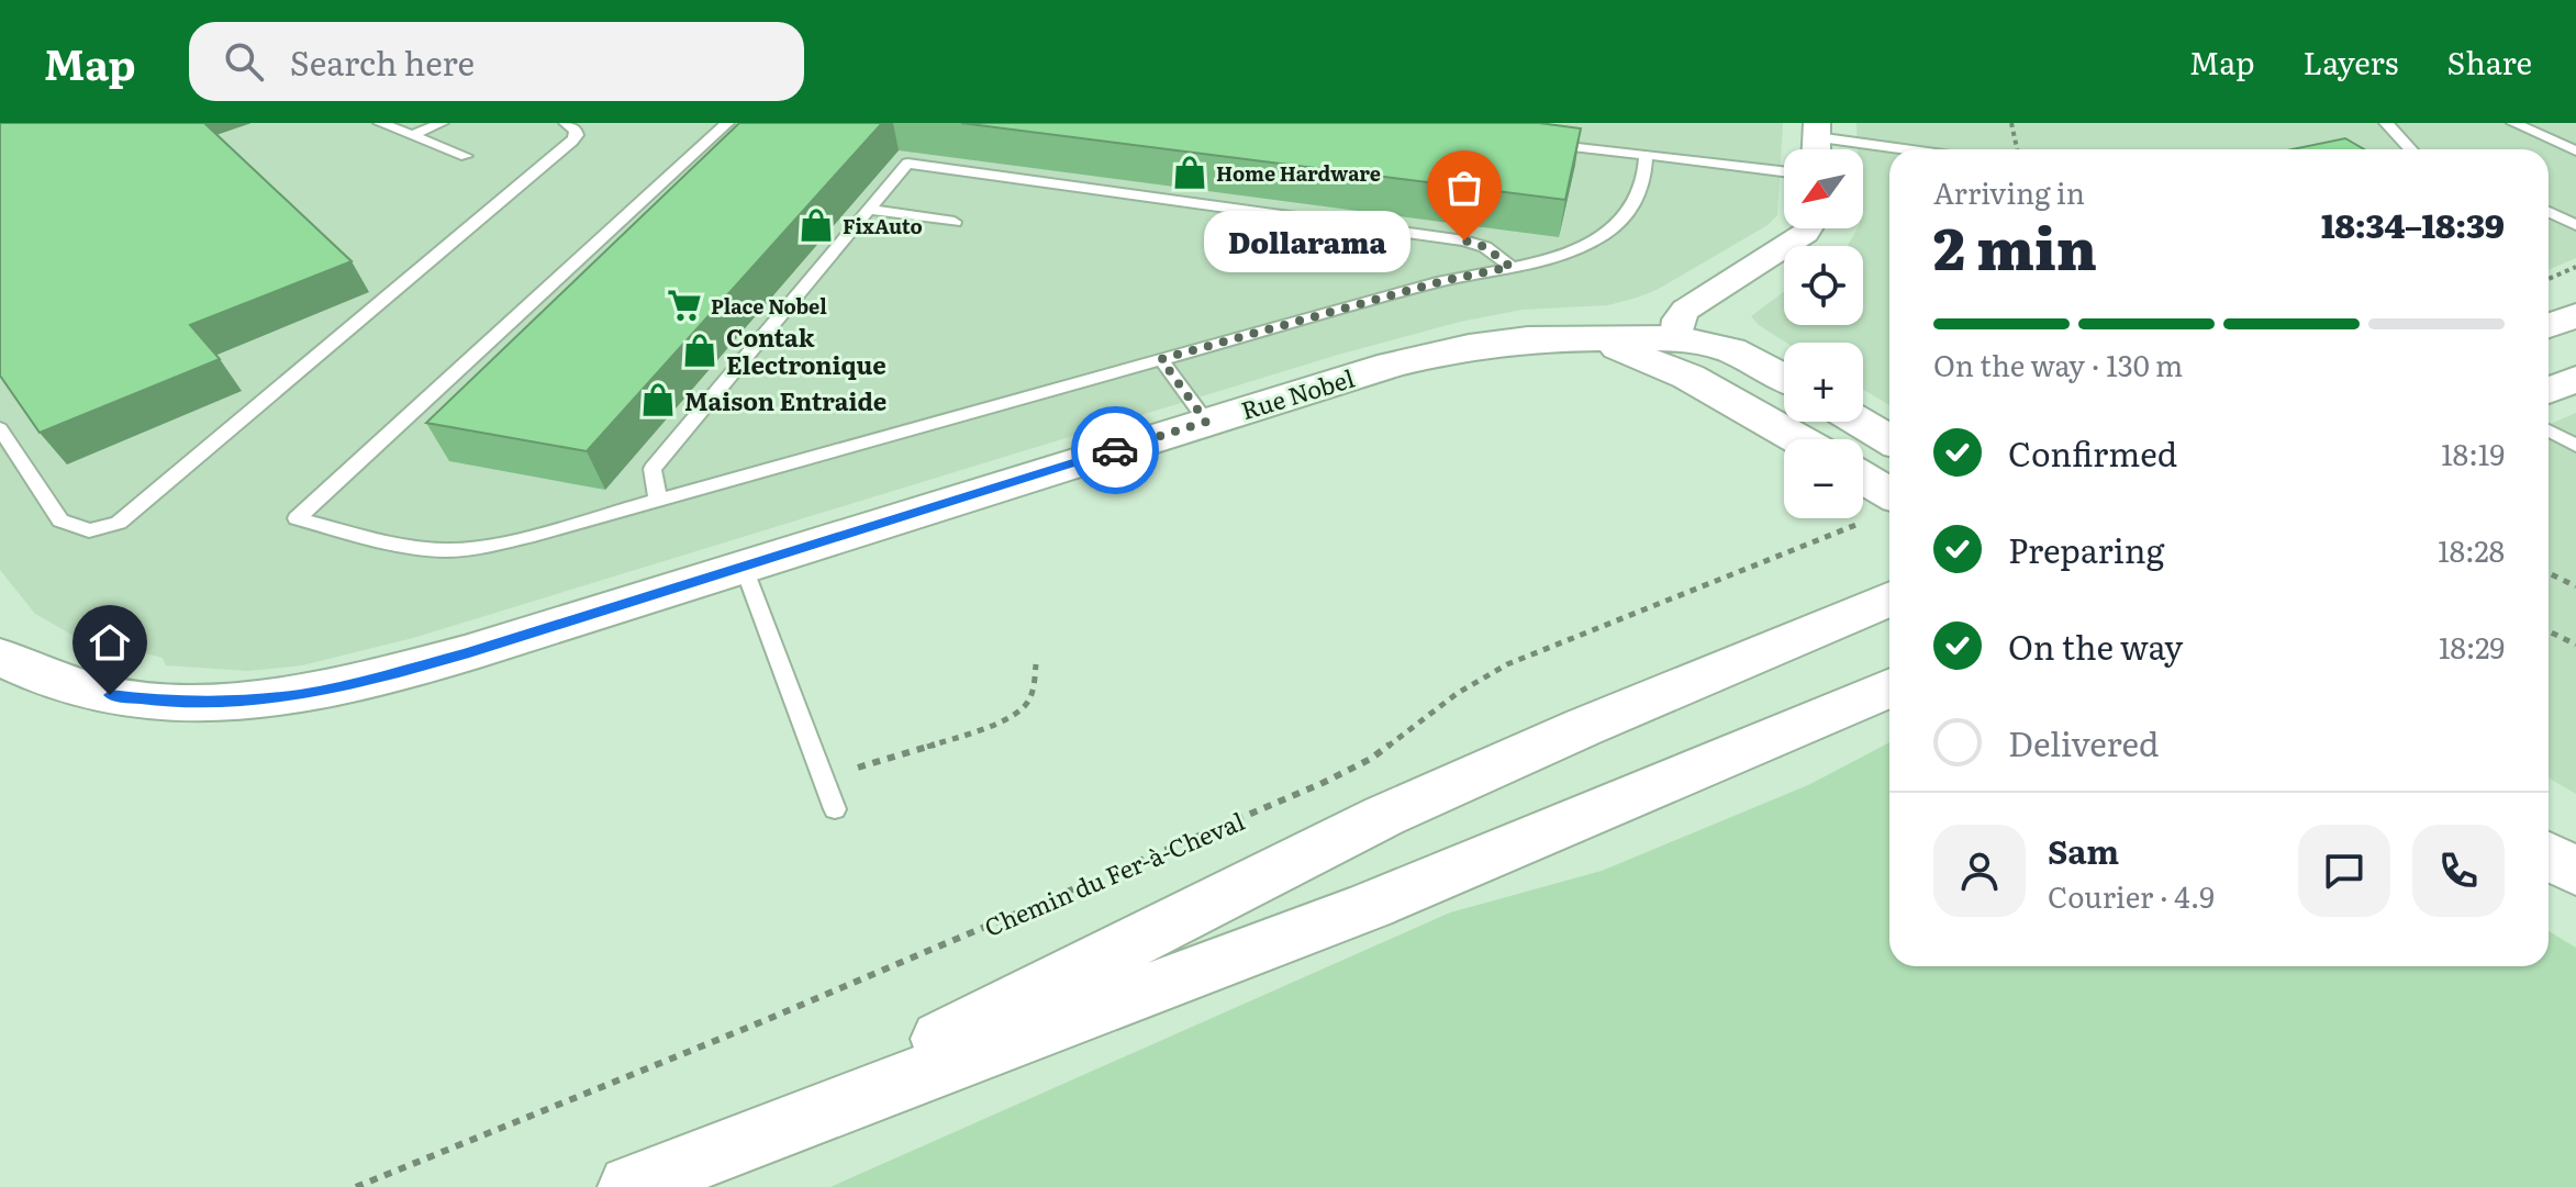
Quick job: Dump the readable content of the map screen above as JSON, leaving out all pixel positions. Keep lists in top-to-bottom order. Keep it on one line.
{"streets":{"street":["Rue Nobel"],"path":["Chemin du Fer-à-Cheval"]},"places":{"shop":["Home Hardware","FixAuto","Contak Electronique","Maison Entraide"],"other":["Dollarama"],"supermarket":["Place Nobel"]},"north":"bottom left","page":{"header":"Map","search":"Search here","nav":["Map","Layers","Share"],"map_buttons":["+","−"],"heading":["2 min","Arriving in","18:34–18:39"],"panel":["Sam","Courier · 4.9"],"bubble":"Dollarama","bar":"On the way · 130 m","list":[["Confirmed","18:19"],["Preparing","18:28"],["On the way","18:29"],"Delivered"]}}
